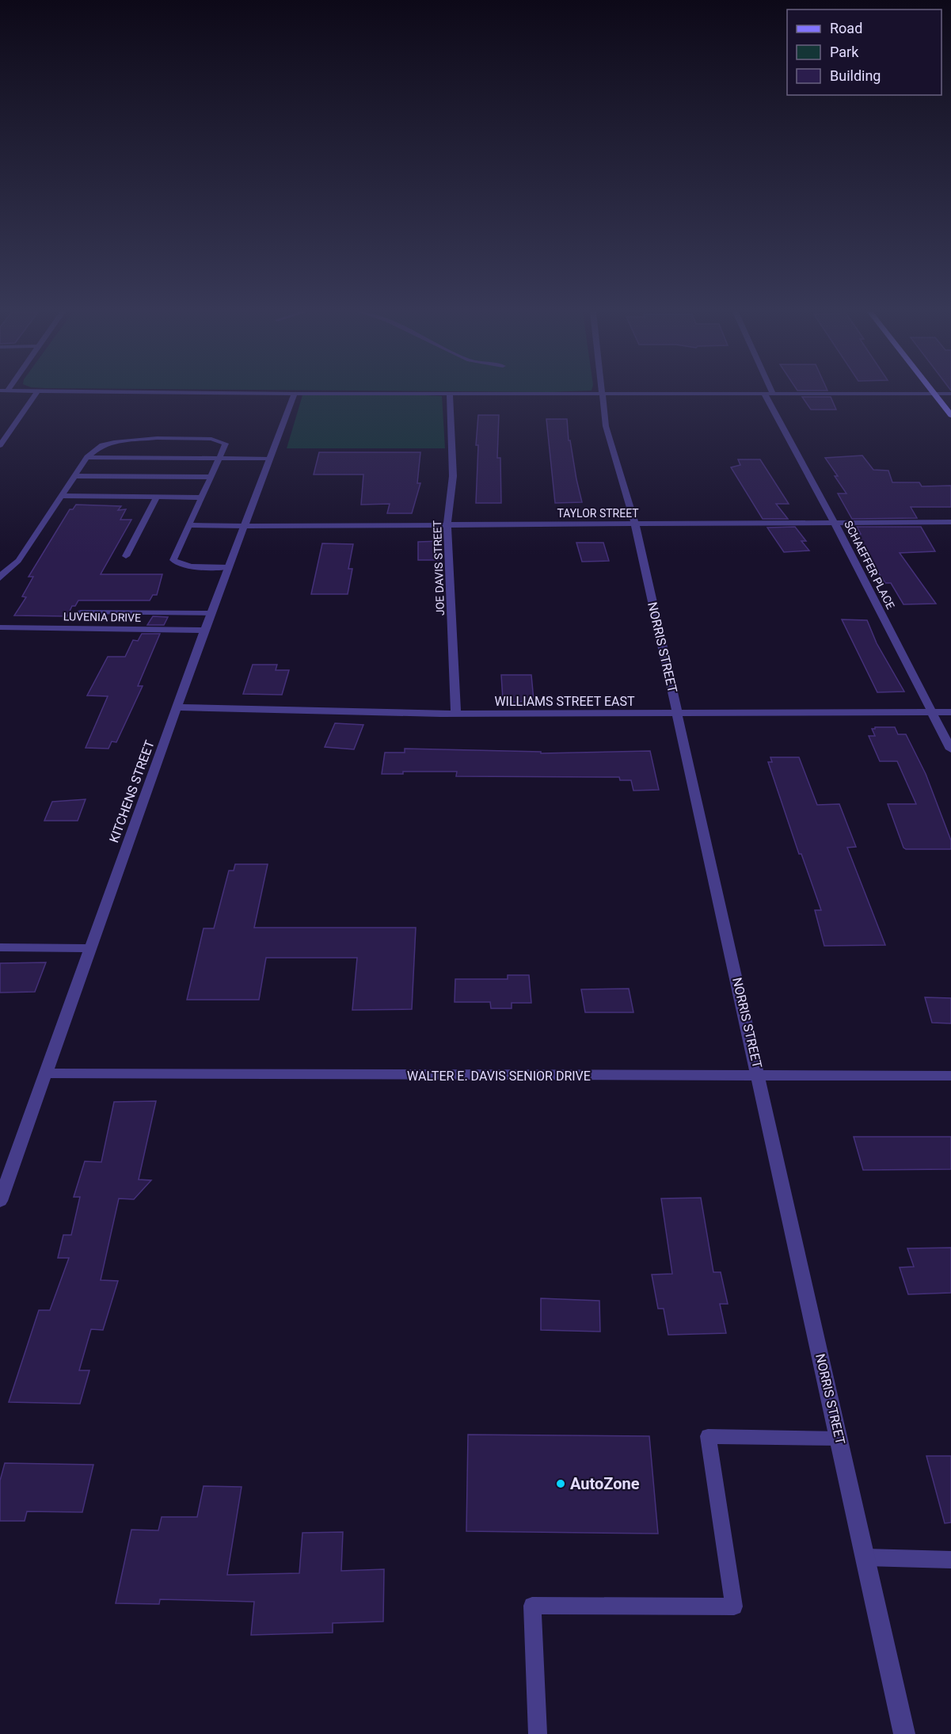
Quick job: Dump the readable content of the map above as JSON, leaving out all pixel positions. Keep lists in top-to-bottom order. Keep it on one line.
{"streets":{"street":["TAYLOR STREET","SCHAEFFER PLACE","JOE DAVIS STREET","LUVENIA DRIVE","NORRIS STREET","WILLIAMS STREET EAST","KITCHENS STREET","WALTER E. DAVIS SENIOR DRIVE"]},"crossings":[["TAYLOR STREET","SCHAEFFER PLACE"],["TAYLOR STREET","JOE DAVIS STREET"],["TAYLOR STREET","NORRIS STREET"],["TAYLOR STREET","KITCHENS STREET"],["SCHAEFFER PLACE","WILLIAMS STREET EAST"],["JOE DAVIS STREET","WILLIAMS STREET EAST"],["LUVENIA DRIVE","KITCHENS STREET"],["NORRIS STREET","WILLIAMS STREET EAST"],["NORRIS STREET","WALTER E. DAVIS SENIOR DRIVE"],["WILLIAMS STREET EAST","KITCHENS STREET"],["KITCHENS STREET","WALTER E. DAVIS SENIOR DRIVE"]],"places":["AutoZone"],"legend":["Road","Park","Building"]}
